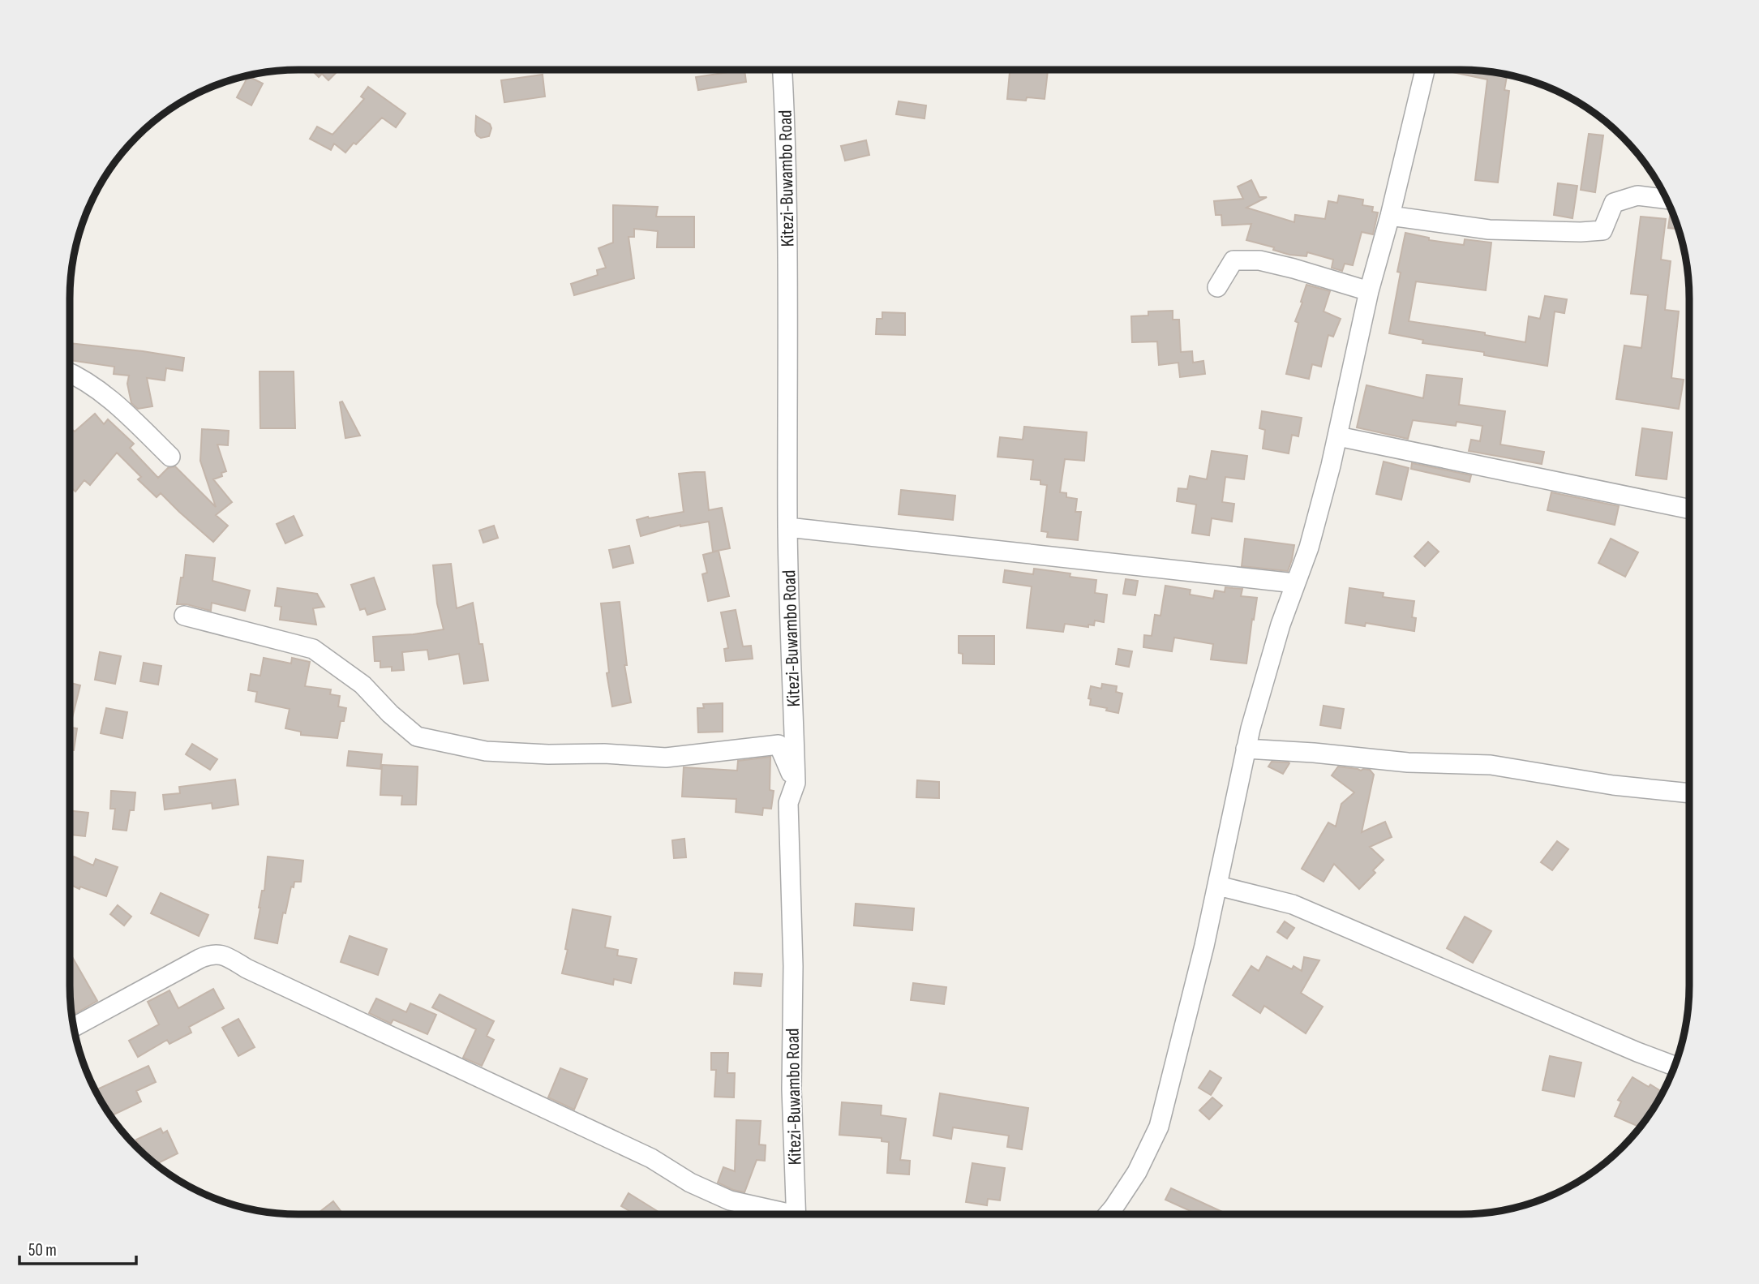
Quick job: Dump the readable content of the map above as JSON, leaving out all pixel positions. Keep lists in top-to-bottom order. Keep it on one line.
{"streets":{"street":["Kitezi-Buwambo Road"]},"scale_bar":"50 m"}
